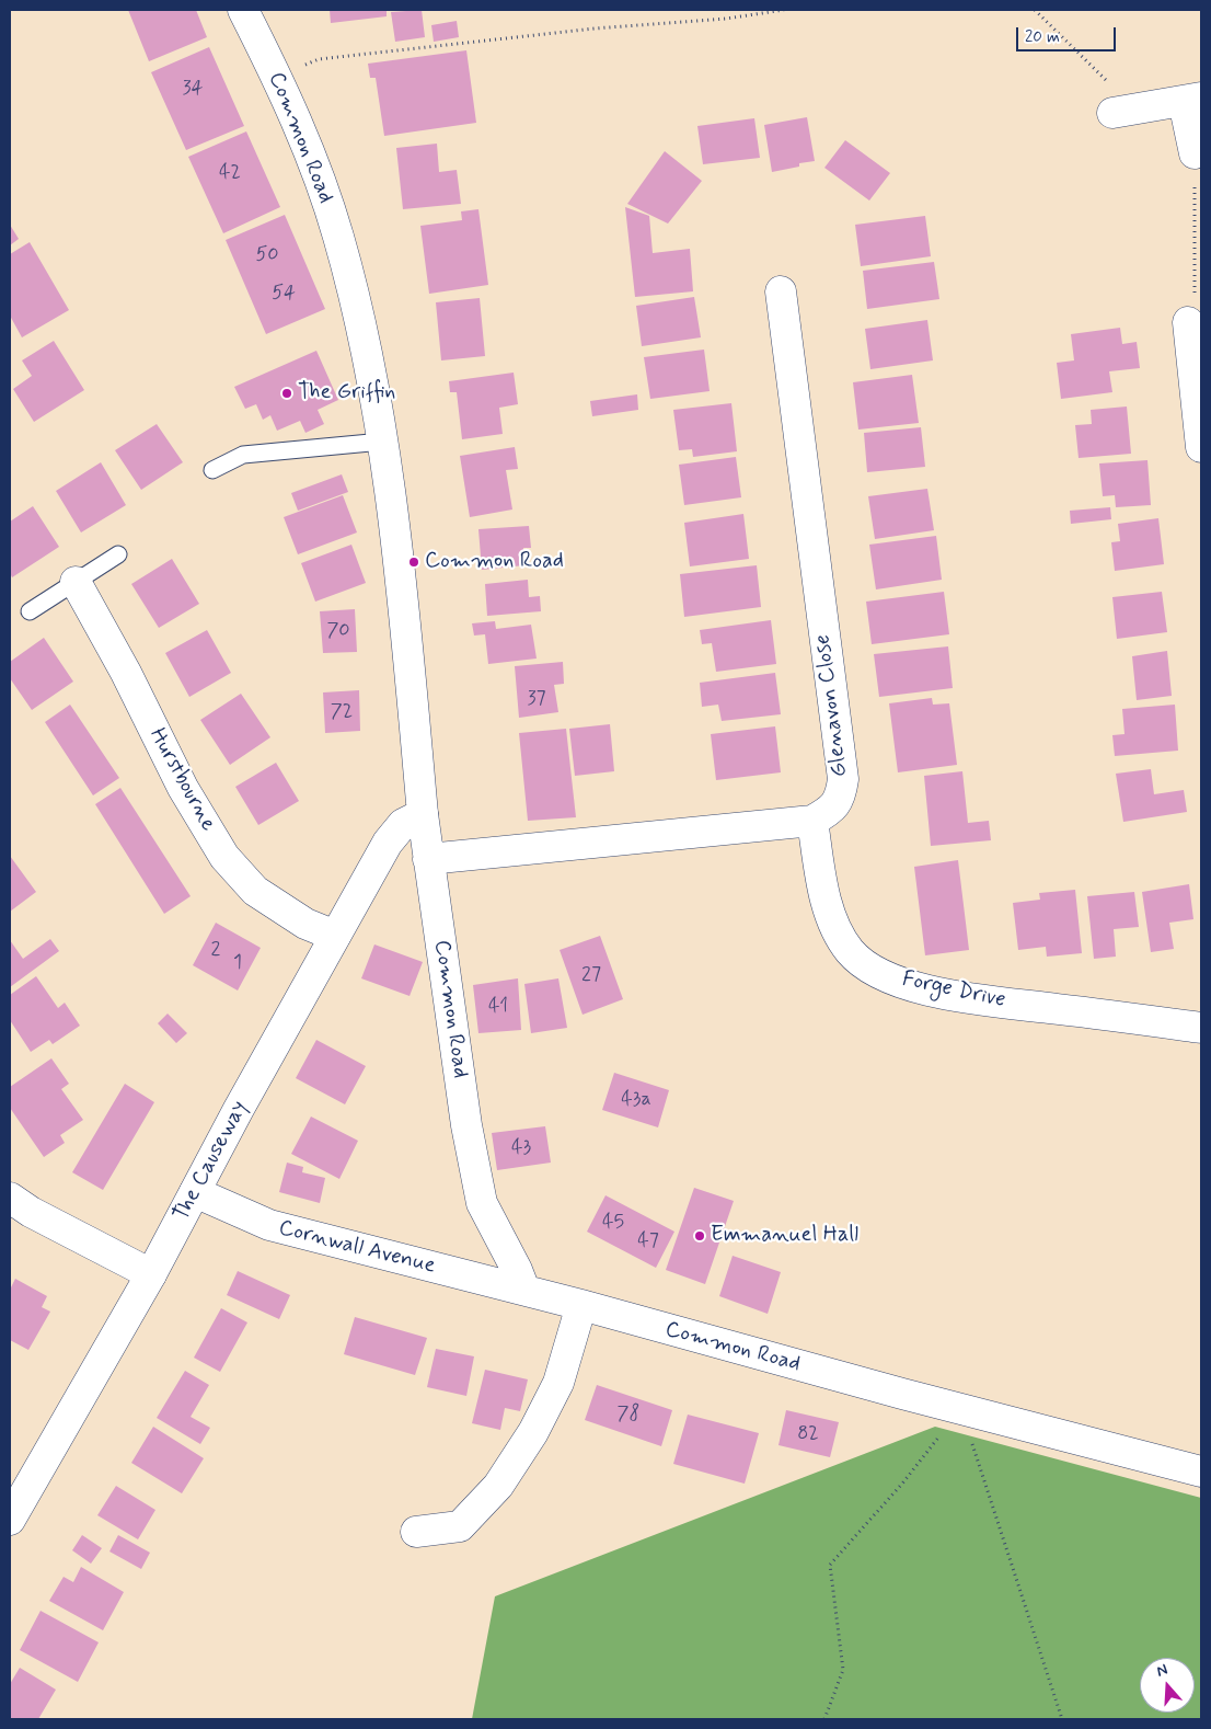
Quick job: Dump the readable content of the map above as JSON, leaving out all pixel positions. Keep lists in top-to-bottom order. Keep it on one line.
{"streets":{"street":["Common Road","Glenavon Close","Hurstbourne","Forge Drive","The Causeway","Cornwall Avenue"]},"crossings":[["Common Road","Glenavon Close"],["Common Road","The Causeway"],["Common Road","Cornwall Avenue"],["Glenavon Close","Forge Drive"],["Hurstbourne","The Causeway"],["The Causeway","Cornwall Avenue"]],"places":["The Griffin","Common Road","Emmanuel Hall"],"house_numbers":["34","42","50","54","70","37","72","2","1","27","41","43a","43","45","47","78","82"],"scale_bar":"20 m","north":"top"}
